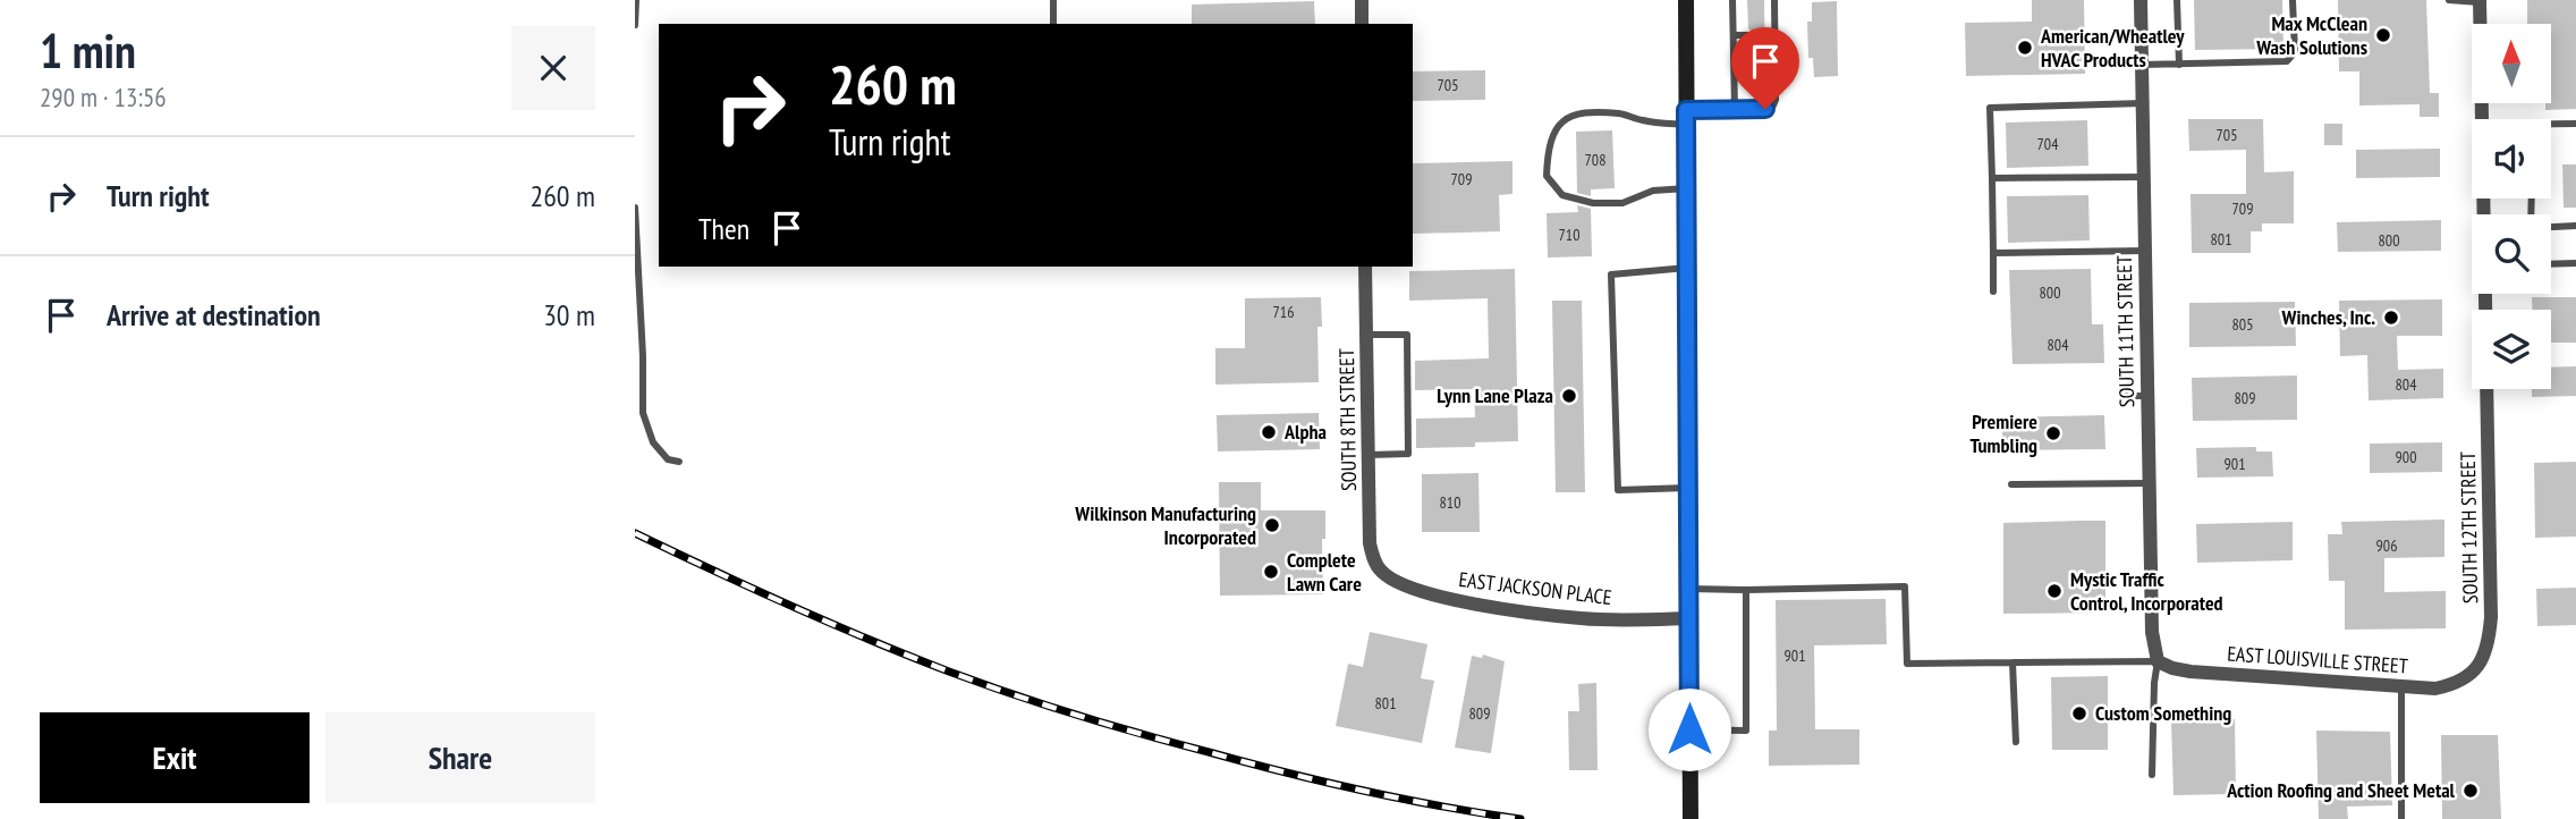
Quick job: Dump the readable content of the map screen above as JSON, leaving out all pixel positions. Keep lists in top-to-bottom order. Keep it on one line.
{"streets":{"street":["SOUTH 11TH STREET","SOUTH 8TH STREET","SOUTH 12TH STREET","EAST JACKSON PLACE","EAST LOUISVILLE STREET"]},"crossings":[["SOUTH 11TH STREET","EAST LOUISVILLE STREET"],["SOUTH 8TH STREET","EAST JACKSON PLACE"],["SOUTH 12TH STREET","EAST LOUISVILLE STREET"]],"places":["Max McClean Wash Solutions","American/Wheatley HVAC Products","Winches, Inc.","Lynn Lane Plaza","Alpha","Premiere Tumbling","Wilkinson Manufacturing Incorporated","Complete Lawn Care","Mystic Traffic Control, Incorporated","Custom Something","Action Roofing and Sheet Metal"],"house_numbers":["705","705","704","708","709","709","710","801","800","800","716","805","804","804","809","900","901","810","906","901","801","809"],"north":"top","page":{"heading":["1 min","290 m · 13:56"],"turn":["260 m","Turn right"],"list":[{"name":"Turn right","value":"260 m"},{"name":"Arrive at destination","value":"30 m"}],"then":"Then","buttons":["Exit","Share"]}}
